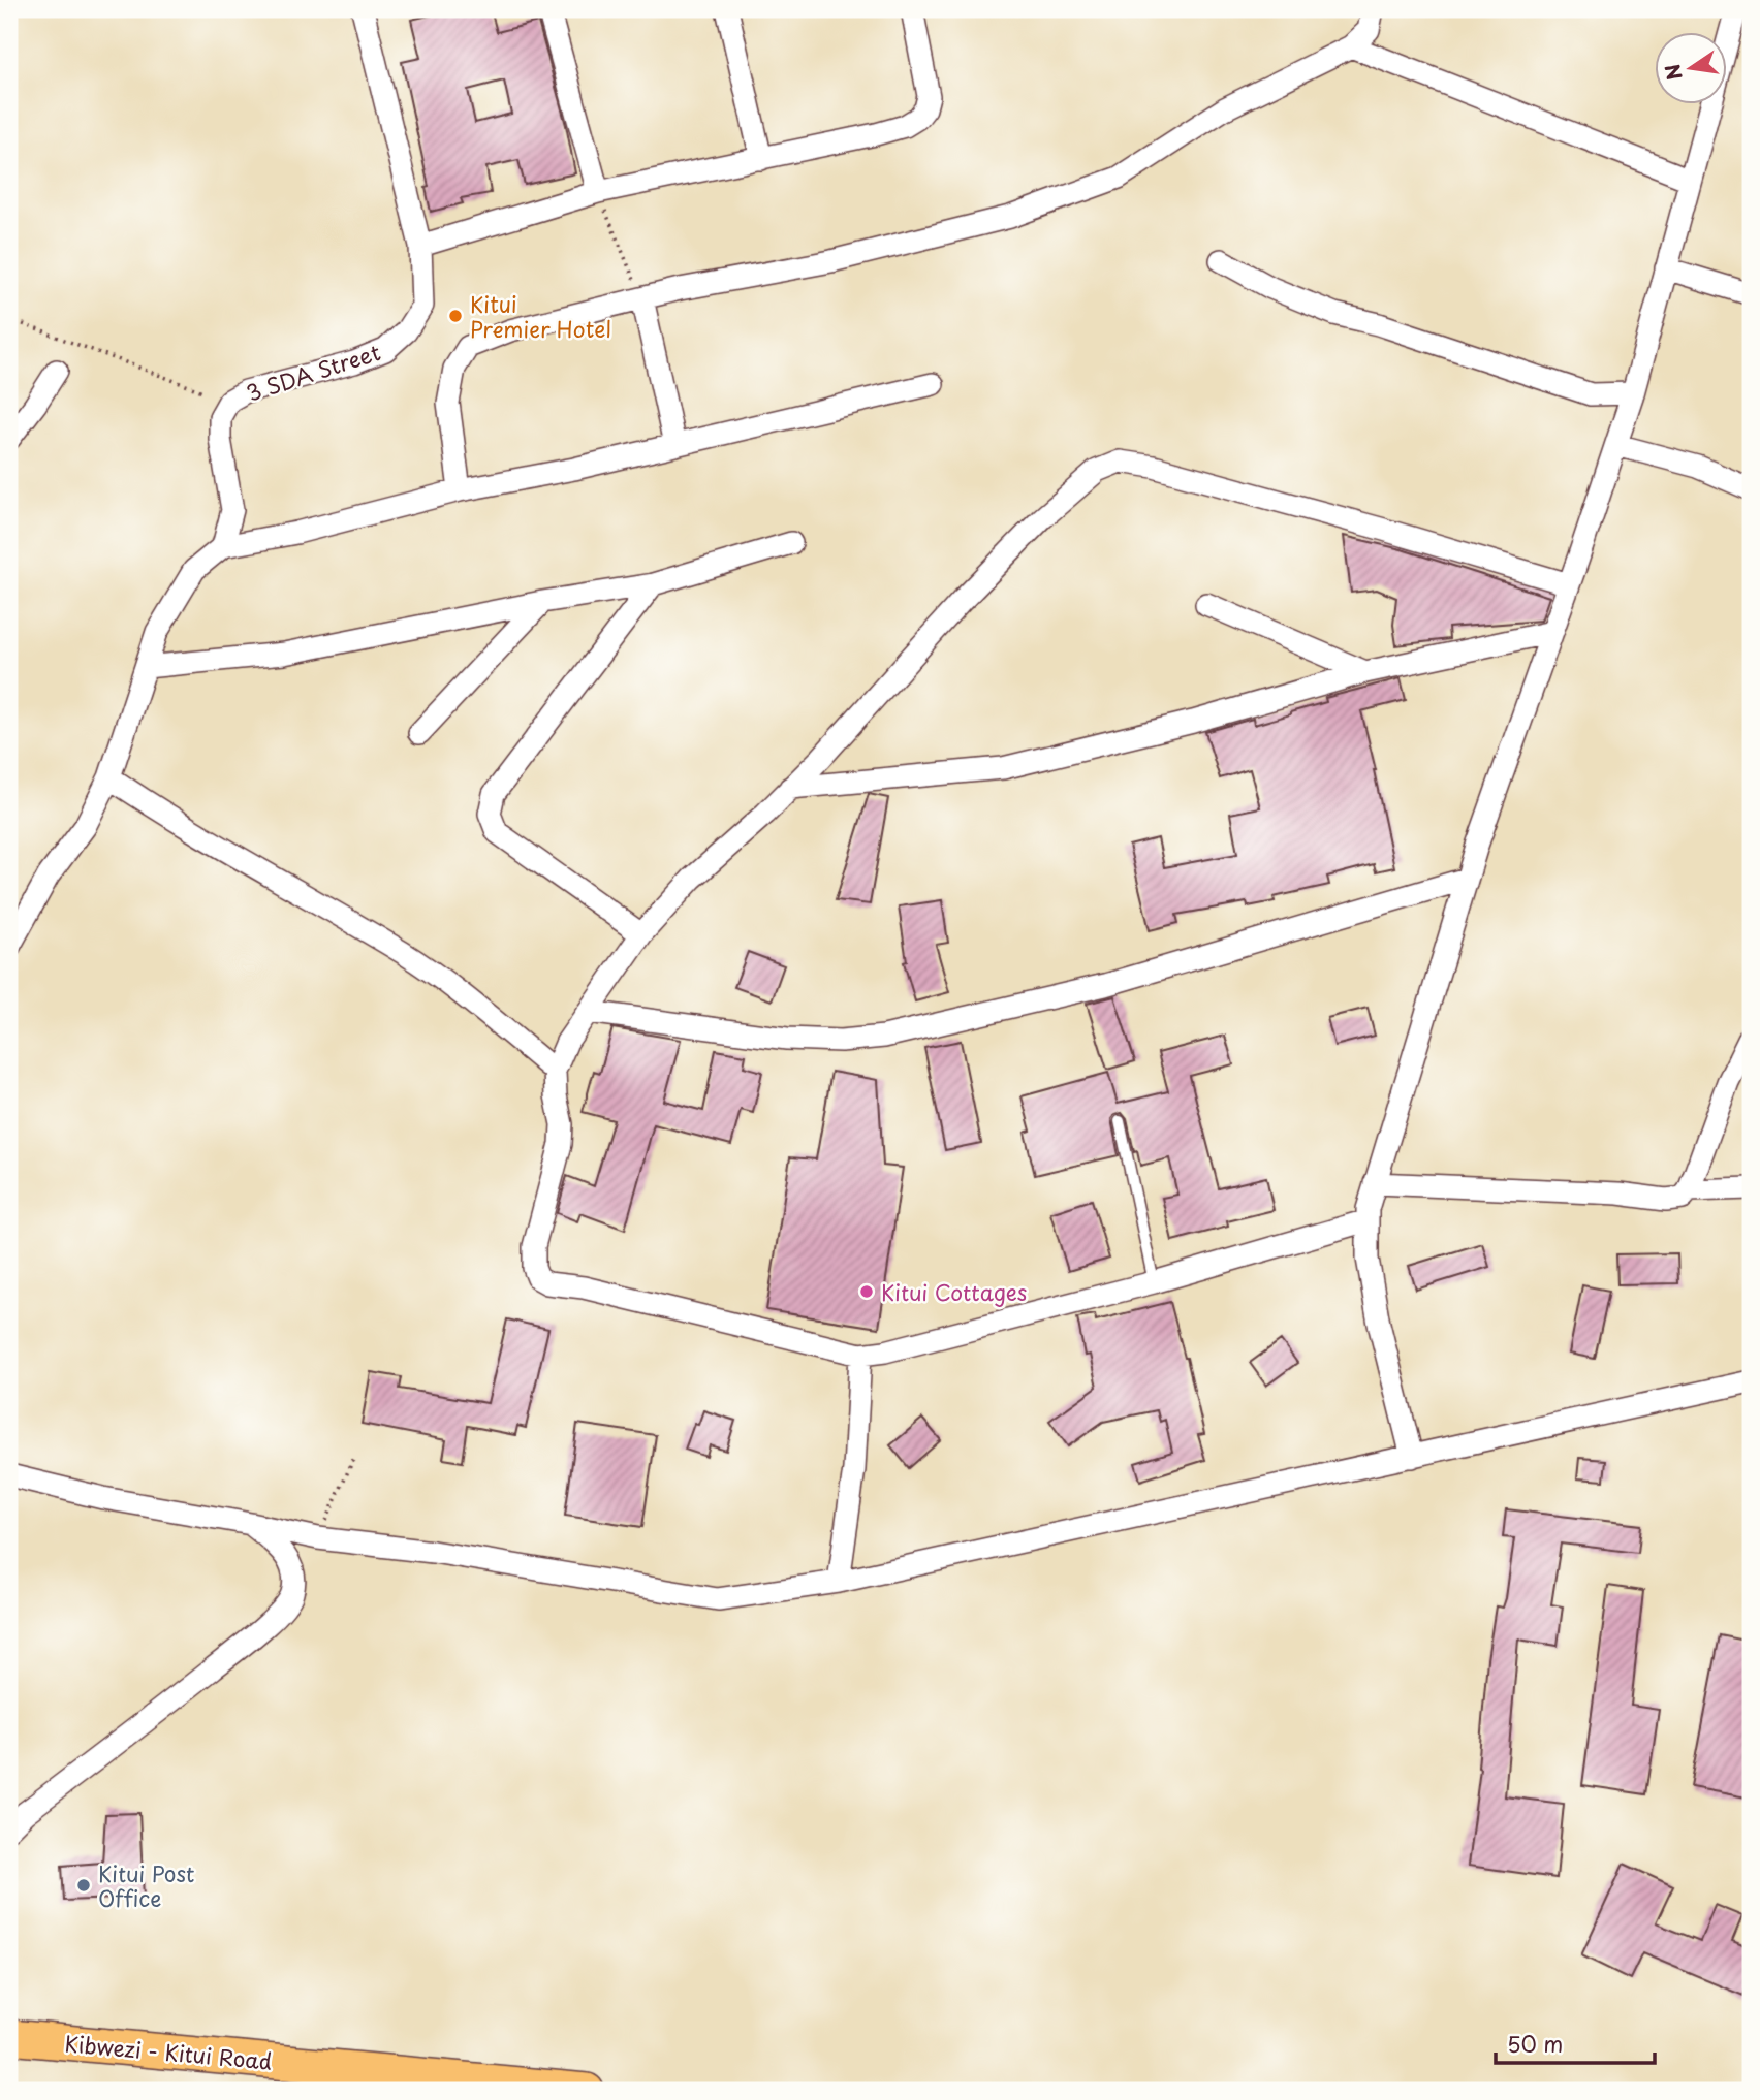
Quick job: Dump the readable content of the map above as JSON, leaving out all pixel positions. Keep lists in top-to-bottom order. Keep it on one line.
{"streets":{"main road":["Kibwezi - Kitui Road"],"street":["3 SDA Street"]},"places":["Kitui Premier Hotel","Kitui Cottages","Kitui Post Office"],"scale_bar":"50 m","north":"left"}
